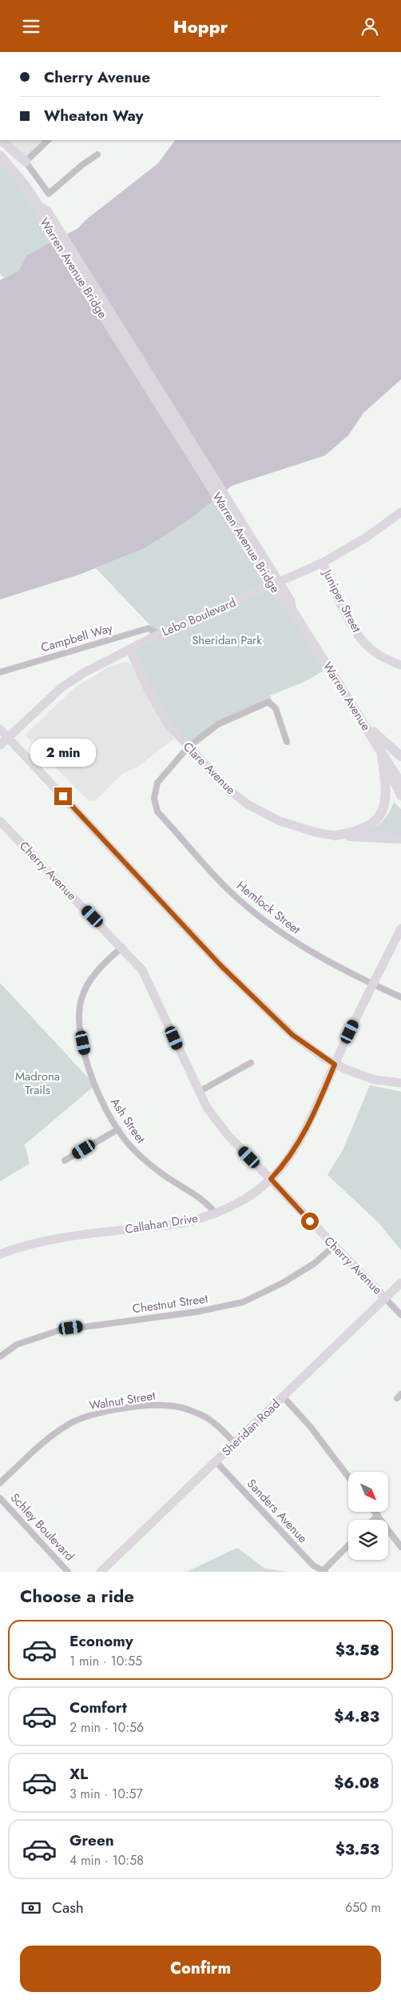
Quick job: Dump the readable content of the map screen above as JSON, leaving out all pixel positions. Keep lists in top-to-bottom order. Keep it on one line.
{"streets":{"main road":["Warren Avenue Bridge","Warren Avenue"],"street":["Juniper Street","Lebo Boulevard","Campbell Way","Clare Avenue","Cherry Avenue","Hemlock Street","Ash Street","Callahan Drive","Chestnut Street","Walnut Street","Sheridan Road","Sanders Avenue","Schley Boulevard"]},"crossings":[["Warren Avenue Bridge","Warren Avenue"],["Juniper Street","Lebo Boulevard"],["Lebo Boulevard","Campbell Way"],["Lebo Boulevard","Clare Avenue"],["Clare Avenue","Hemlock Street"],["Cherry Avenue","Ash Street"],["Cherry Avenue","Callahan Drive"],["Cherry Avenue","Chestnut Street"],["Cherry Avenue","Sheridan Road"],["Hemlock Street","Callahan Drive"],["Ash Street","Callahan Drive"],["Walnut Street","Sheridan Road"],["Sheridan Road","Sanders Avenue"]],"parks":["Sheridan Park","Madrona Trails"],"north":"bottom right","page":{"header":"Hoppr","banner":["Cherry Avenue","Wheaton Way"],"bubble":"2 min","heading":"Choose a ride","list":[{"name":"Economy","note":"1 min · 10:55","value":"$3.58"},{"name":"Comfort","note":"2 min · 10:56","value":"$4.83"},{"name":"XL","note":"3 min · 10:57","value":"$6.08"},{"name":"Green","note":"4 min · 10:58","value":"$3.53"}],"pay":["Cash","650 m"],"buttons":"Confirm"}}
